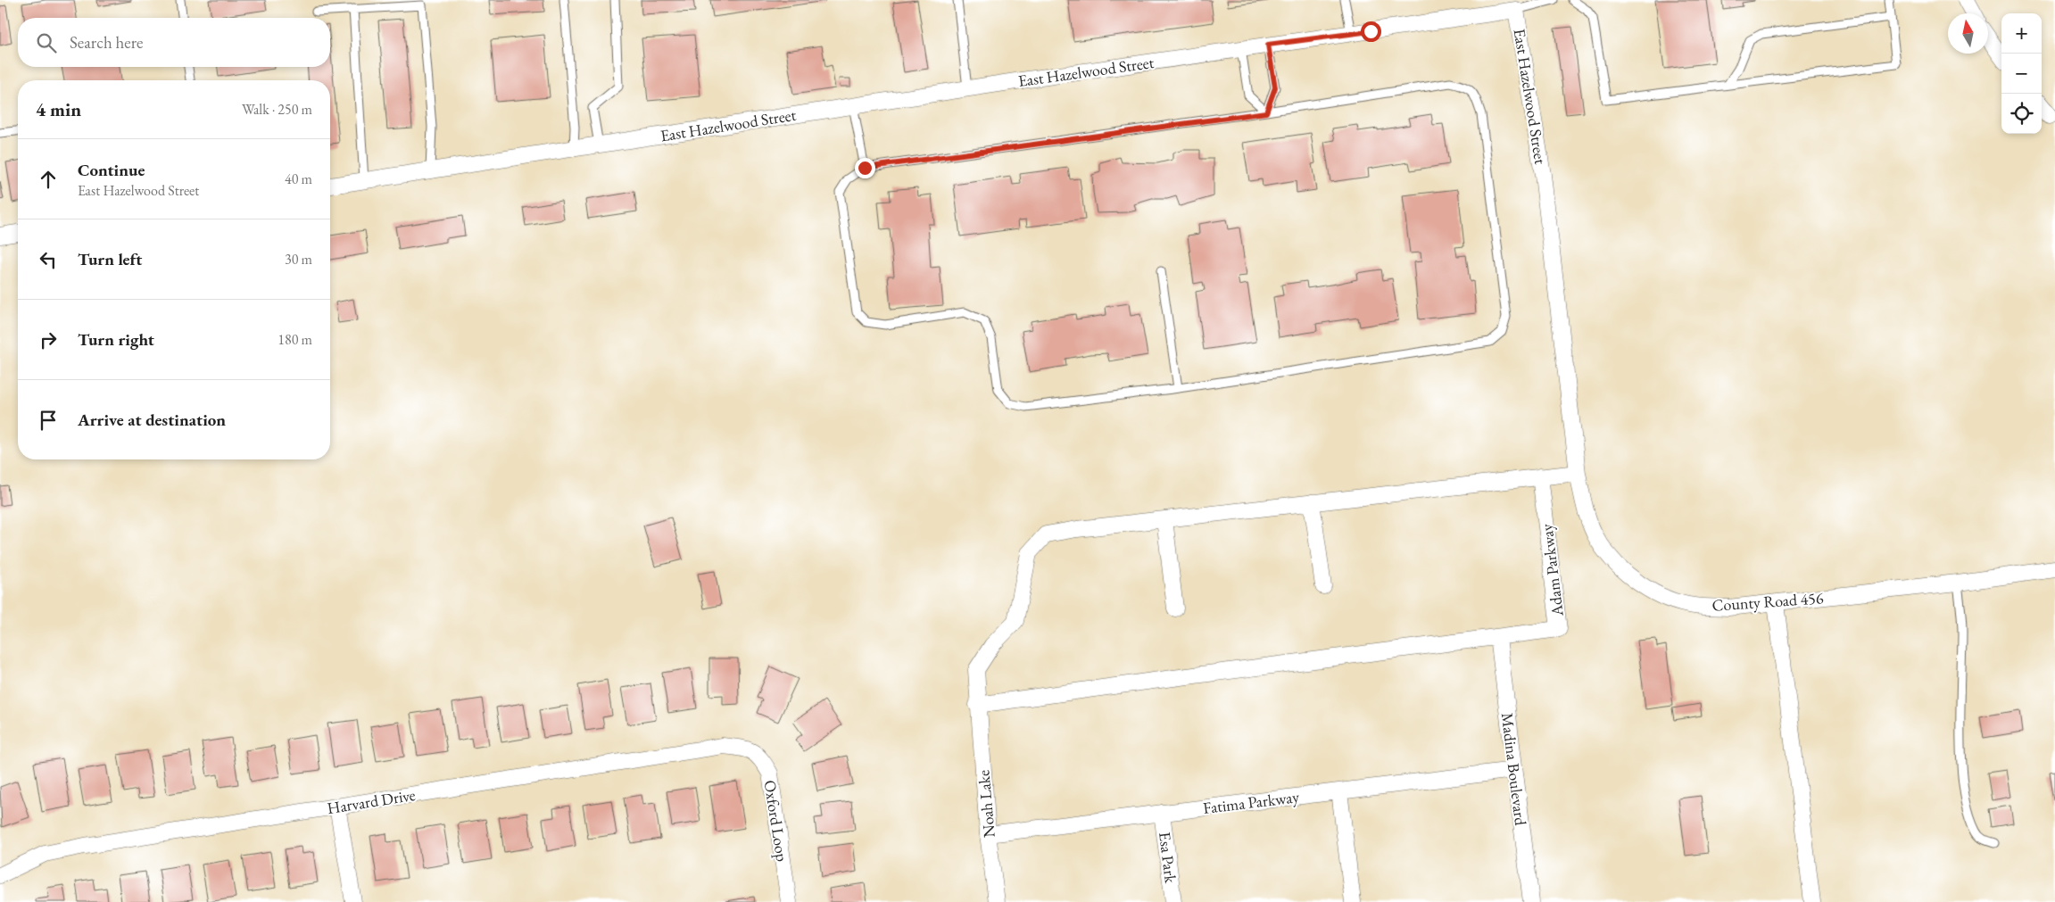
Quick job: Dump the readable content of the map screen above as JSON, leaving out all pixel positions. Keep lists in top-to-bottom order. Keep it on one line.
{"streets":{"street":["East Hazelwood Street","Adam Parkway","County Road 456","Madina Boulevard","Harvard Drive","Fatima Parkway","Noah Lake","Oxford Loop","Esa Park"]},"crossings":[["East Hazelwood Street","County Road 456"],["Adam Parkway","Madina Boulevard"],["Adam Parkway","Noah Lake"],["County Road 456","Noah Lake"],["Madina Boulevard","Fatima Parkway"],["Harvard Drive","Oxford Loop"],["Fatima Parkway","Noah Lake"],["Fatima Parkway","Esa Park"]],"north":"top","page":{"map_buttons":["+","−"],"search":"Search here","heading":["4 min","Walk · 250 m"],"list":[["Continue","East Hazelwood Street","40 m"],["Turn left","30 m"],["Turn right","180 m"],"Arrive at destination"]}}
